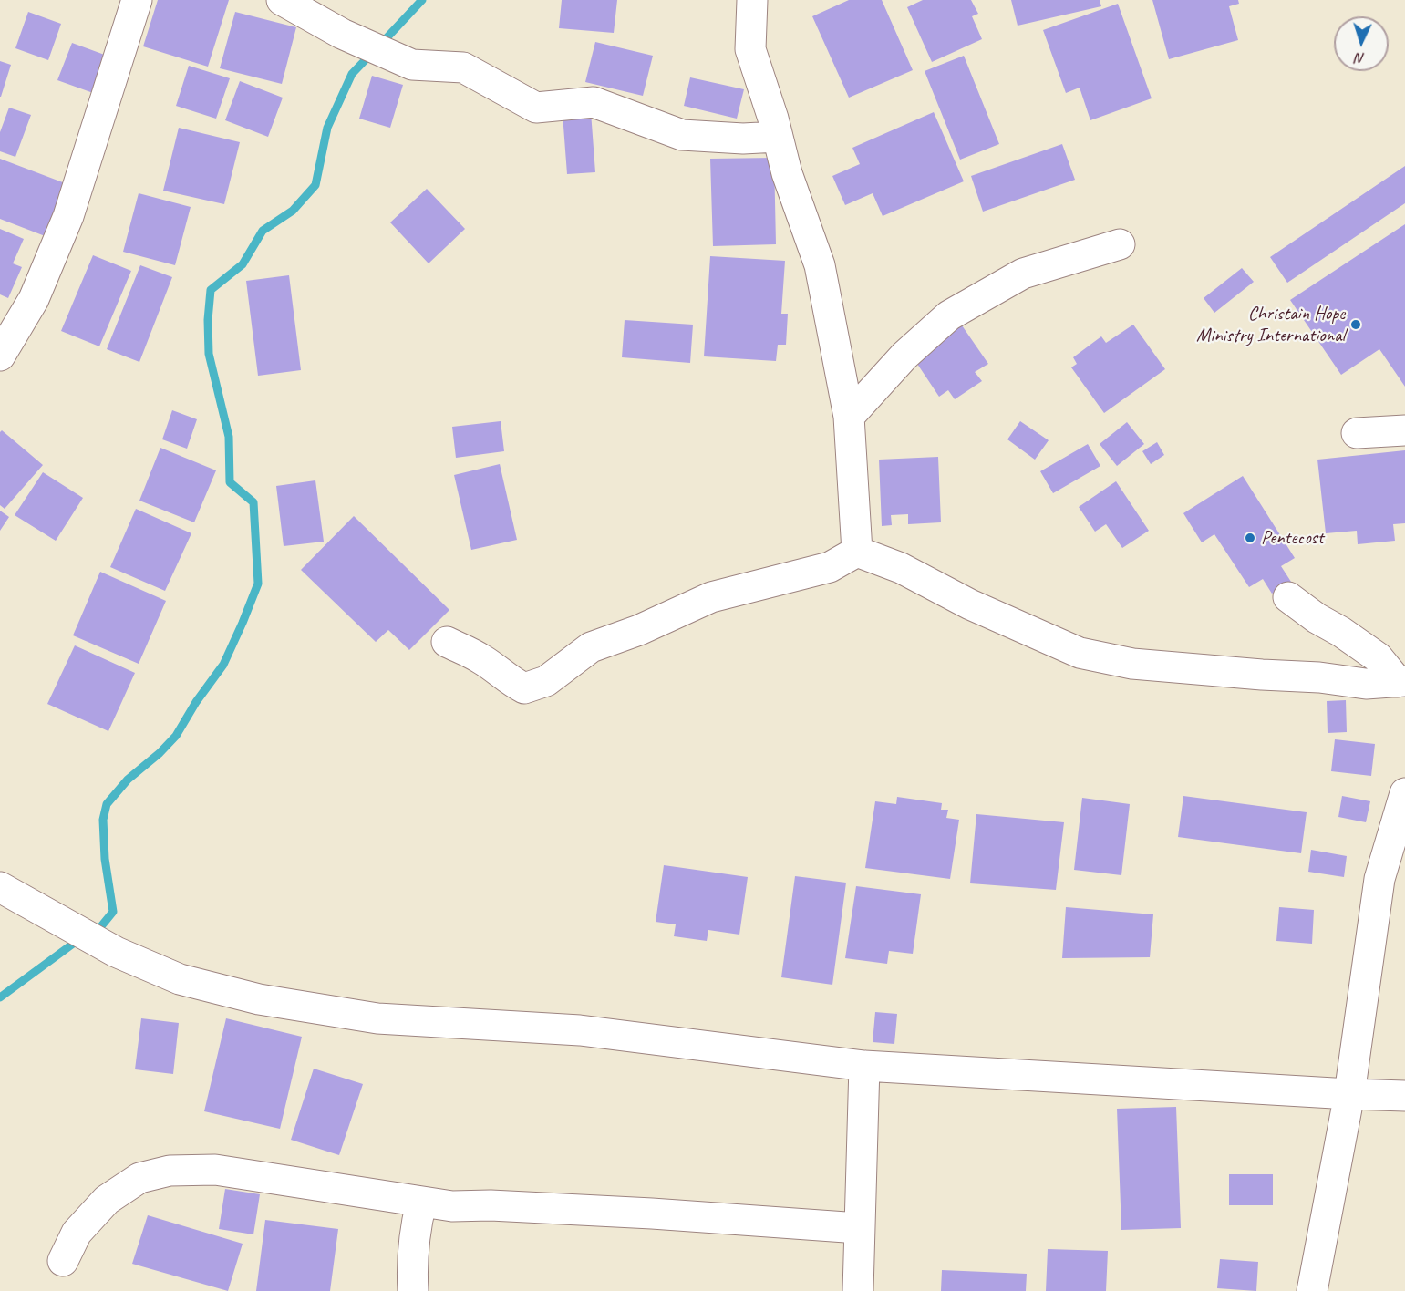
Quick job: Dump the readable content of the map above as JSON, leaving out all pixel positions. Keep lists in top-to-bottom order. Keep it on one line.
{"places":["Christain Hope Ministry International","Pentecost"],"north":"bottom"}
